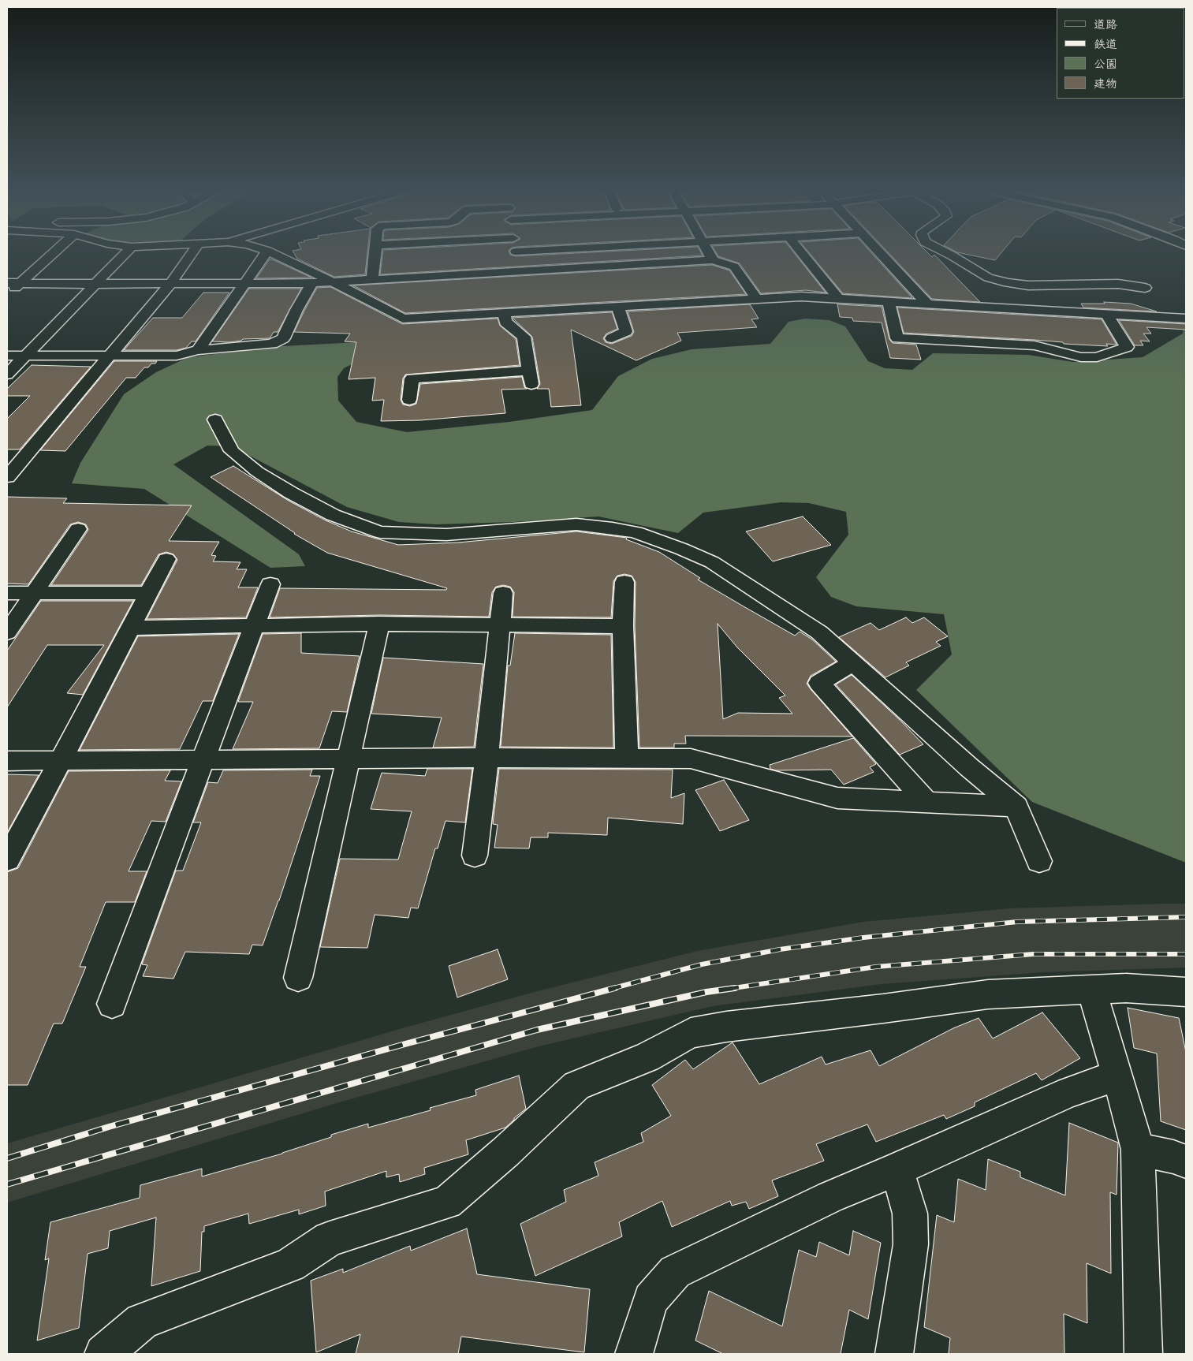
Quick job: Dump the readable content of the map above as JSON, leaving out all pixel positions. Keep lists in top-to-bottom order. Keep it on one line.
{"legend":["道路","鉄道","公園","建物"]}
